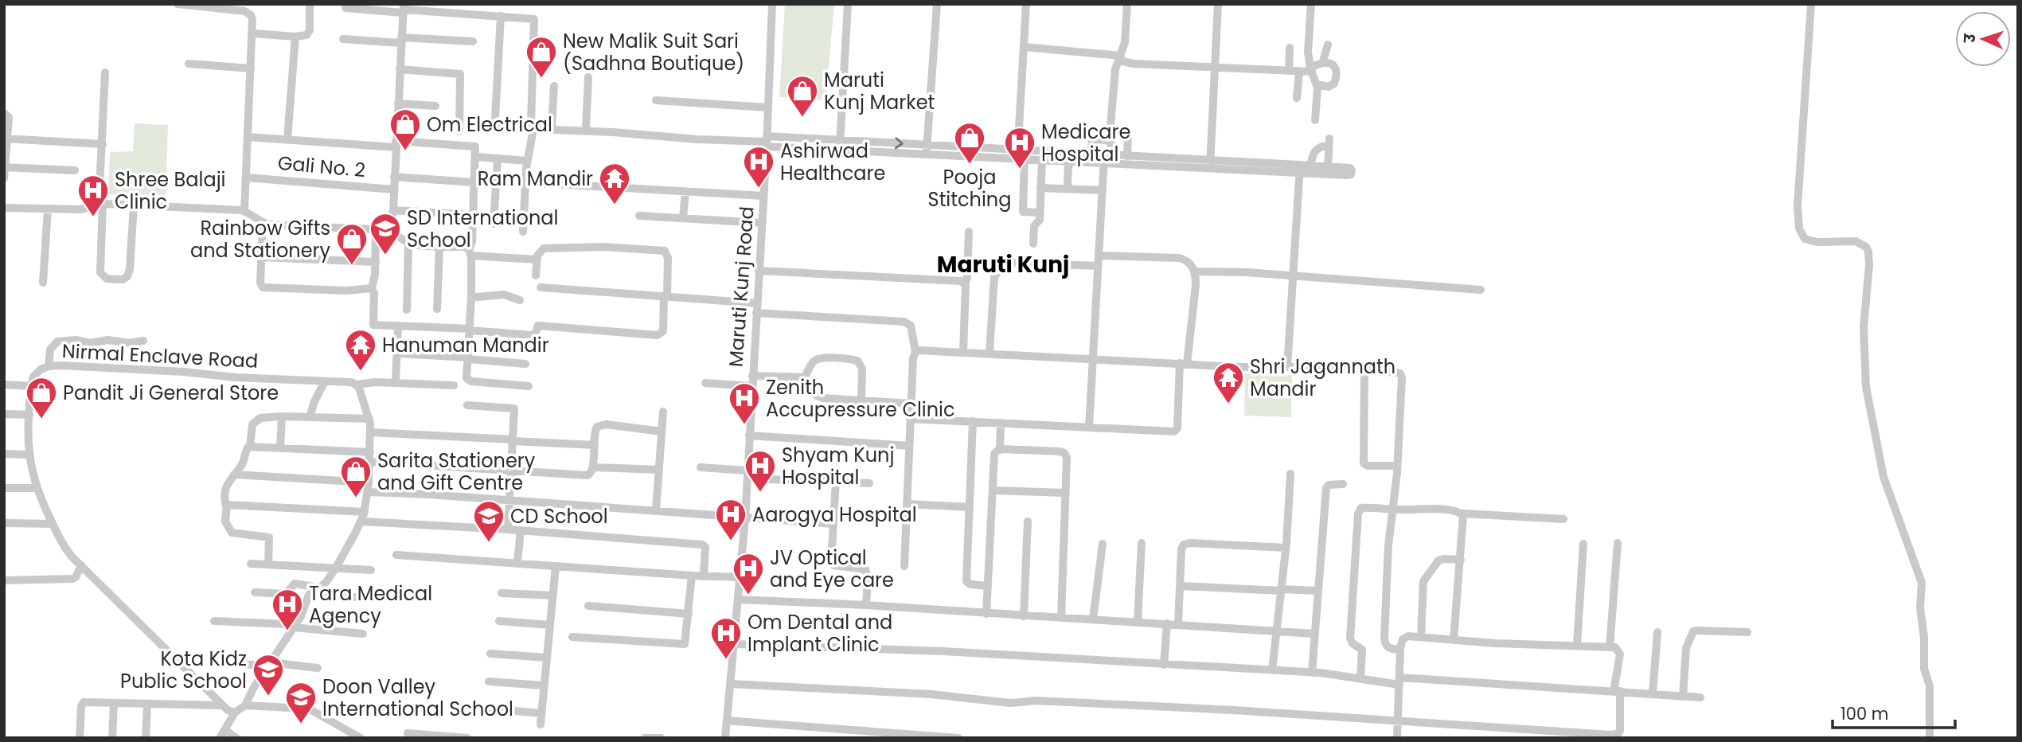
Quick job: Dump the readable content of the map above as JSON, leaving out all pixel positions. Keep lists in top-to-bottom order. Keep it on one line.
{"streets":{"street":["Gali No. 2","Maruti Kunj Road","Nirmal Enclave Road"]},"districts":["Maruti Kunj"],"places":{"shop":["New Malik Suit Sari (Sadhna Boutique)","Maruti Kunj Market","Om Electrical","Pooja Stitching","Rainbow Gifts and Stationery","Pandit Ji General Store","Sarita Stationery and Gift Centre"],"hospital":["Medicare Hospital","Ashirwad Healthcare","Shree Balaji Clinic","Zenith Accupressure Clinic","Shyam Kunj Hospital","Aarogya Hospital","JV Optical and Eye care","Tara Medical Agency","Om Dental and Implant Clinic"],"temple":["Ram Mandir","Hanuman Mandir","Shri Jagannath Mandir"],"school or university":["SD International School","CD School","Kota Kidz Public School","Doon Valley International School"]},"scale_bar":"100 m","north":"left"}
